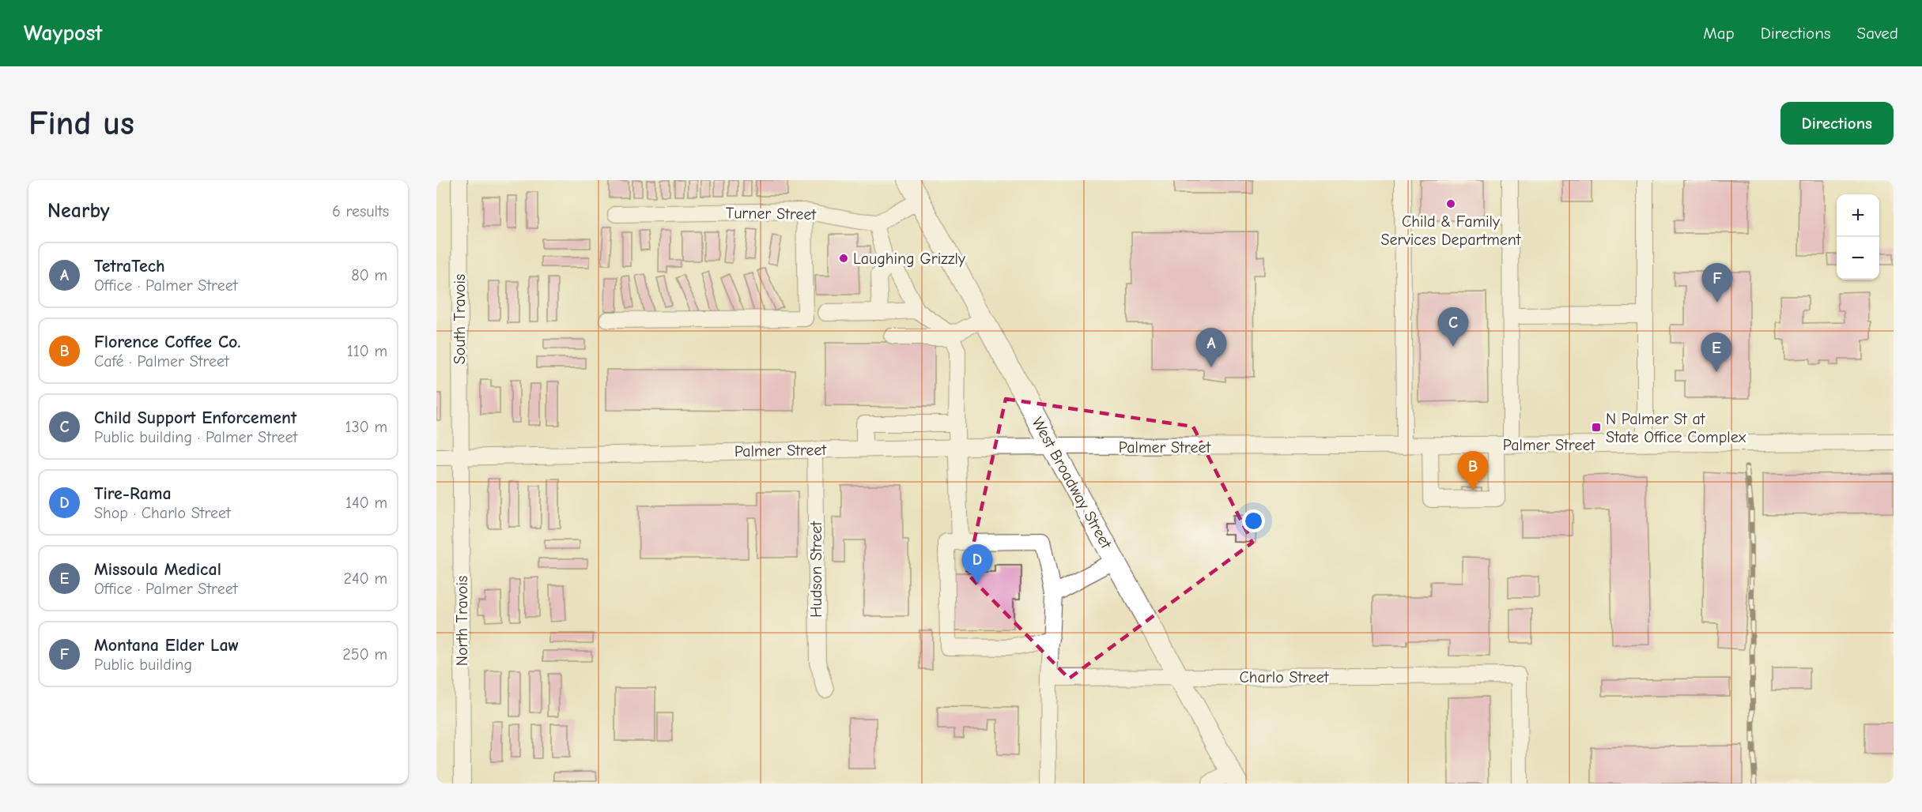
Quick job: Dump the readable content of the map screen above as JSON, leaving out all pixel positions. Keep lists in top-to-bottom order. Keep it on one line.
{"streets":{"main road":["West Broadway Street"],"street":["Turner Street","South Travois","Palmer Street","Hudson Street","North Travois","Charlo Street"]},"crossings":[["South Travois","Palmer Street"],["South Travois","North Travois"],["Palmer Street","West Broadway Street"],["Palmer Street","Hudson Street"],["Palmer Street","North Travois"],["West Broadway Street","Charlo Street"]],"places":{"other":["Child & Family Services Department","Laughing Grizzly"],"transit":["N Palmer St at State Office Complex"]},"page":{"header":"Waypost","nav":["Map","Directions","Saved"],"buttons":"Directions","title":"Find us","heading":["Nearby","6 results"],"map_buttons":["+","−"],"list":[{"mark":"A","name":"TetraTech","note":"Office · Palmer Street","value":"80 m"},{"mark":"B","name":"Florence Coffee Co.","note":"Café · Palmer Street","value":"110 m"},{"mark":"C","name":"Child Support Enforcement","note":"Public building · Palmer Street","value":"130 m"},{"mark":"D","name":"Tire-Rama","note":"Shop · Charlo Street","value":"140 m"},{"mark":"E","name":"Missoula Medical","note":"Office · Palmer Street","value":"240 m"},{"mark":"F","name":"Montana Elder Law","note":"Public building","value":"250 m"}],"pins":["F","C","A","E","B","D"]}}
